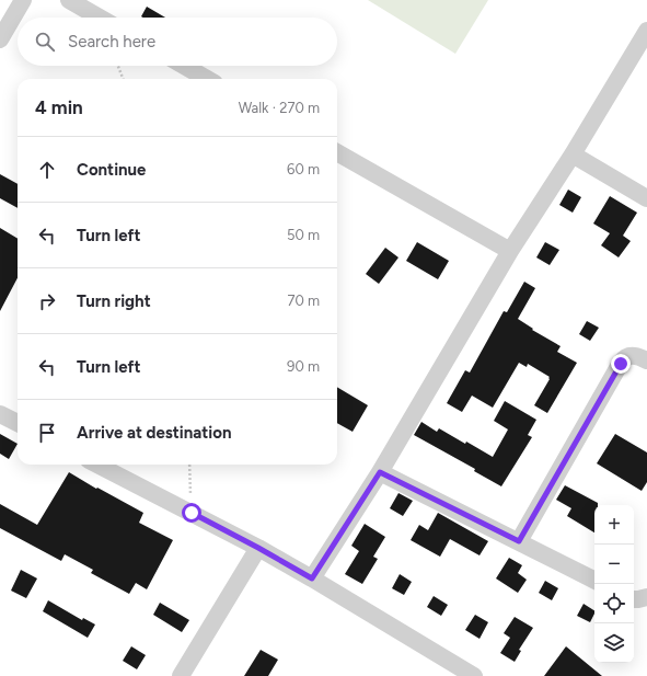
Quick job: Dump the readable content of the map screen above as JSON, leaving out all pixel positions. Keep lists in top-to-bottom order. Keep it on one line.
{"page":{"search":"Search here","heading":["4 min","Walk · 270 m"],"list":[["Continue","60 m"],["Turn left","50 m"],["Turn right","70 m"],["Turn left","90 m"],"Arrive at destination"],"map_buttons":["+","−"]}}
